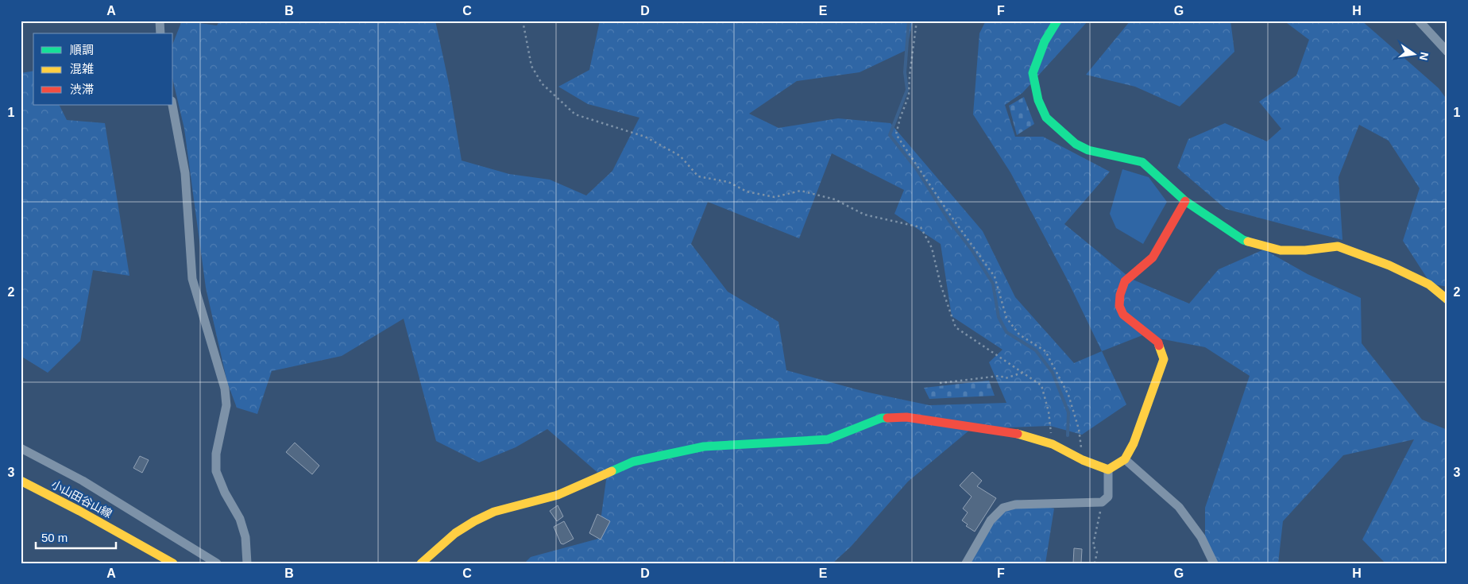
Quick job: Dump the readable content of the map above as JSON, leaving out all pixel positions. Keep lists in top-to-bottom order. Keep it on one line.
{"streets":{"street":["小山田谷山線"]},"legend":["順調","混雑","渋滞"],"scale_bar":"50 m","north":"right","grid":{"columns":["A","B","C","D","E","F","G","H"],"rows":["1","2","3"]}}
